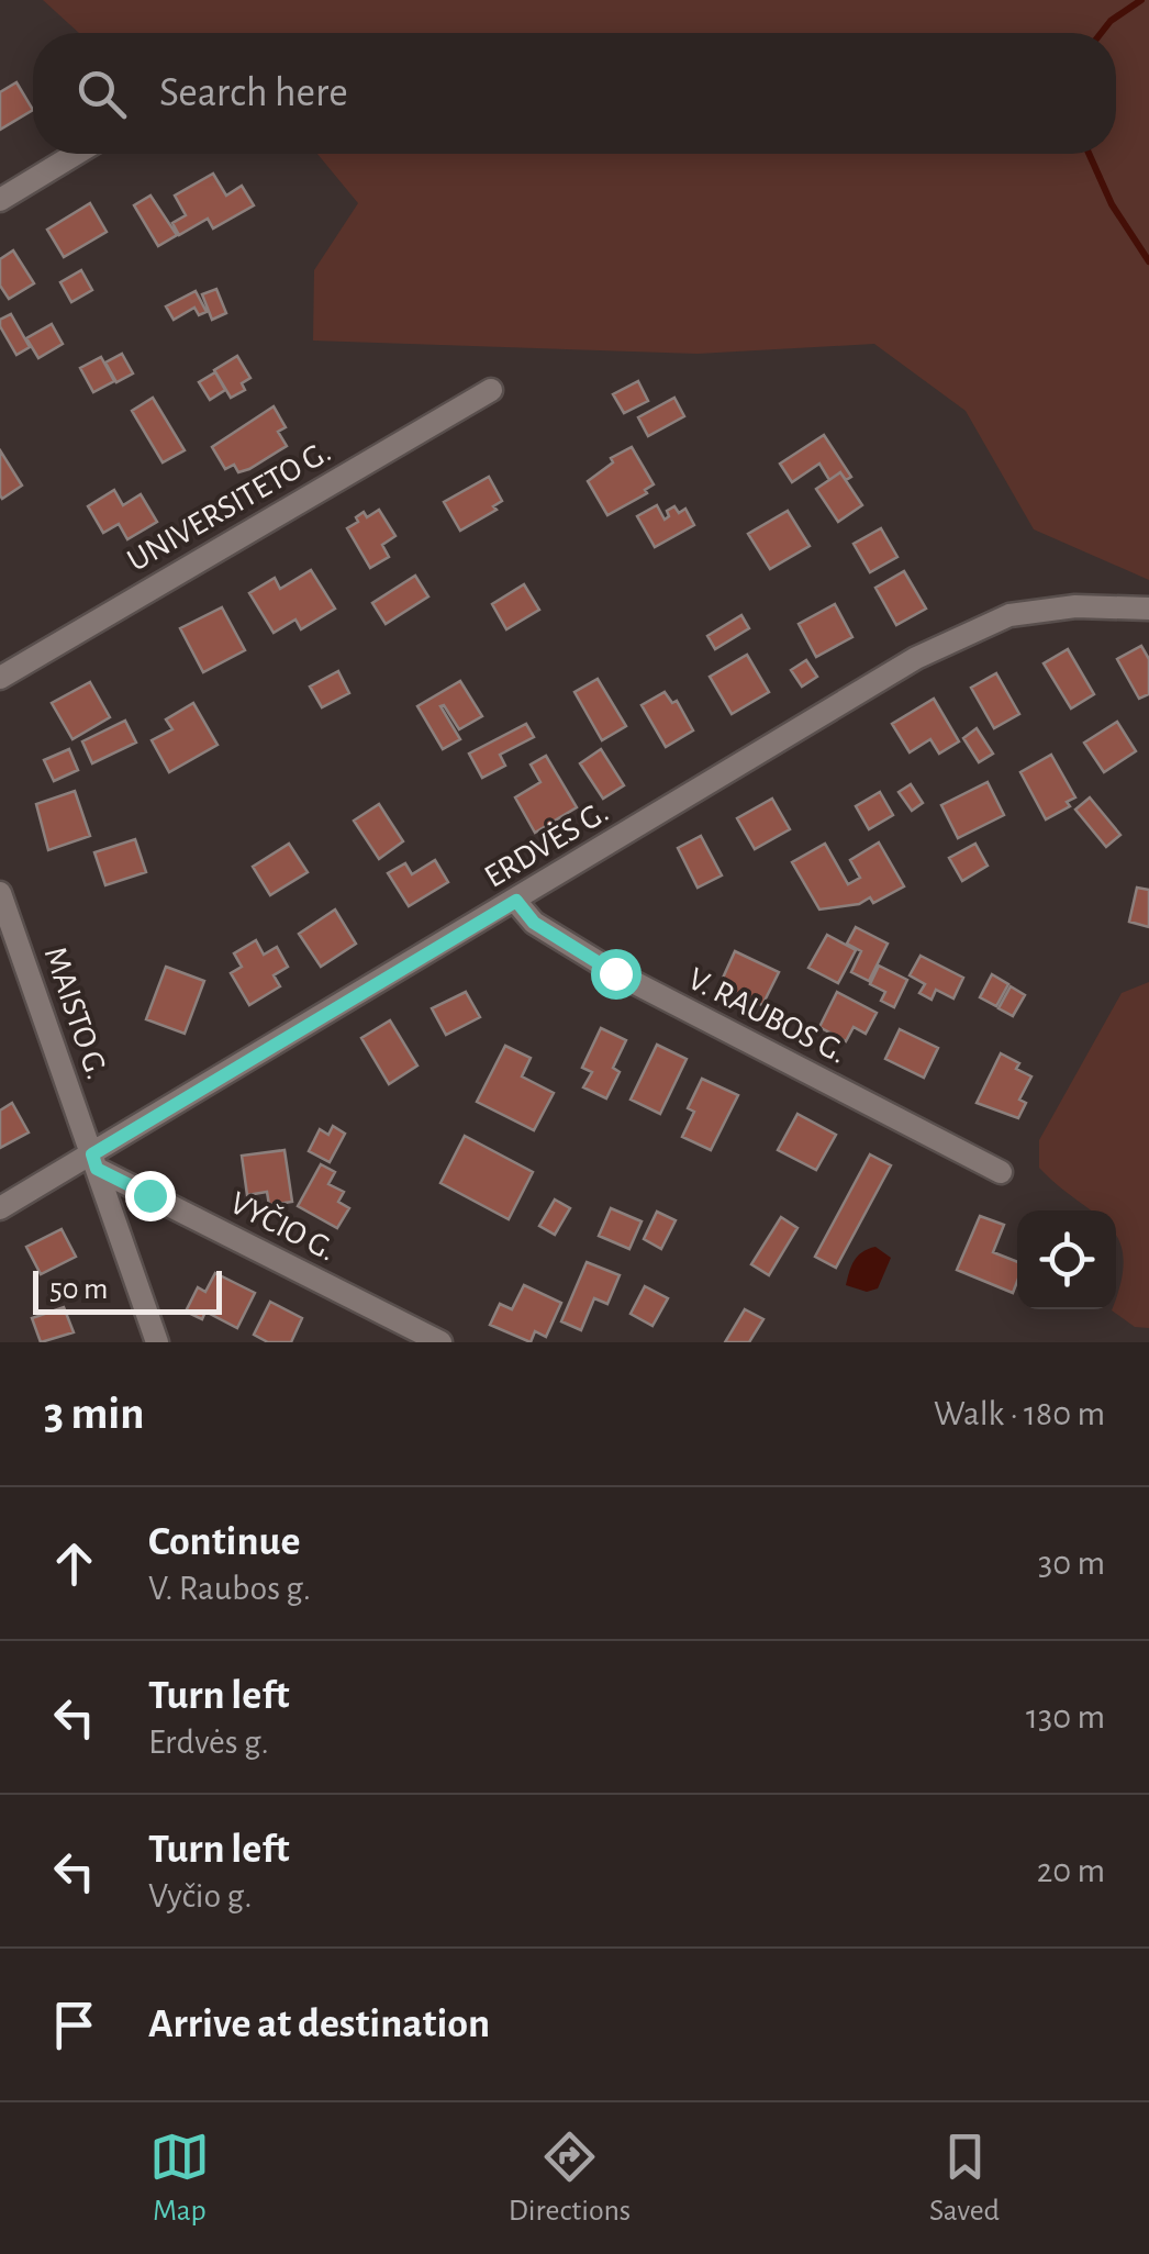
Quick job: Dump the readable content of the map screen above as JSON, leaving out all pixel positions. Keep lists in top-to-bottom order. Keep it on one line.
{"streets":{"street":["UNIVERSITETO G.","ERDVĖS G.","MAISTO G.","V. RAUBOS G.","VYČIO G."]},"crossings":[["ERDVĖS G.","MAISTO G."],["ERDVĖS G.","V. RAUBOS G."],["ERDVĖS G.","VYČIO G."],["MAISTO G.","VYČIO G."]],"scale_bar":"50 m","page":{"search":"Search here","scale":"50 m","heading":["3 min","Walk · 180 m"],"list":[["Continue","V. Raubos g.","30 m"],["Turn left","Erdvės g.","130 m"],["Turn left","Vyčio g.","20 m"],"Arrive at destination"],"nav":["Map","Directions","Saved"]}}
